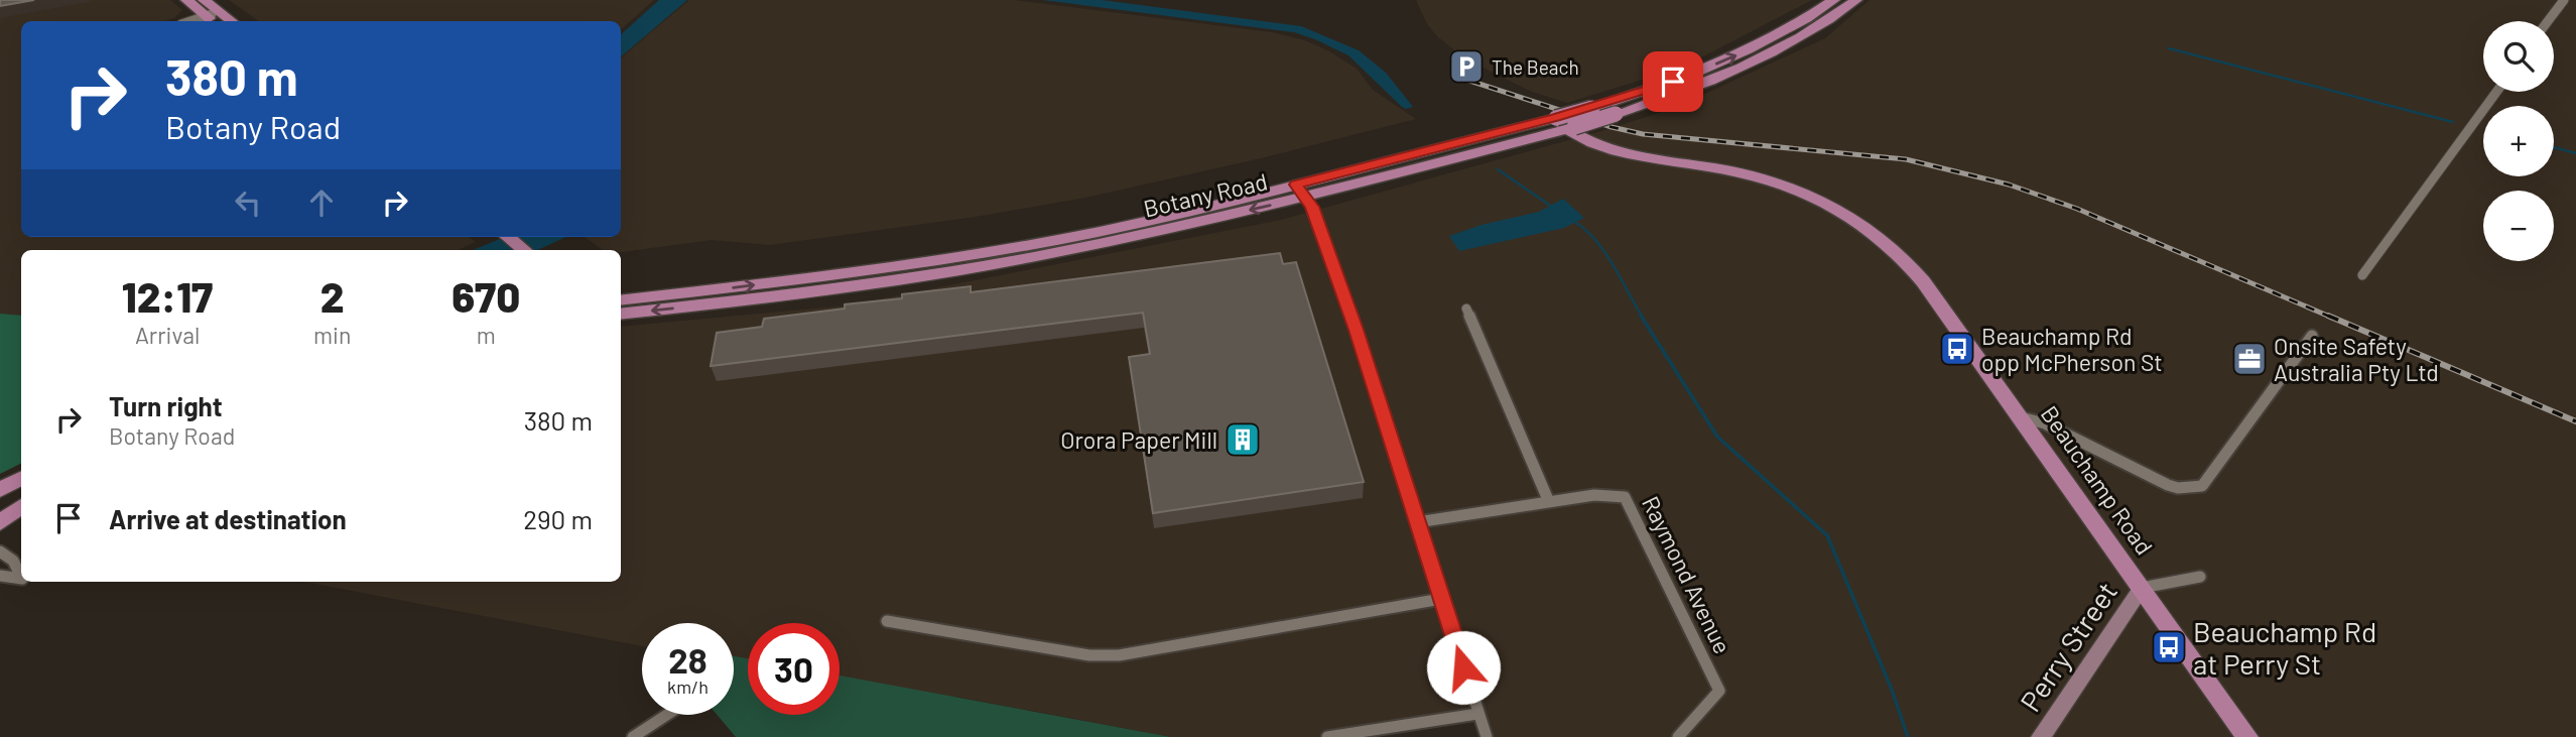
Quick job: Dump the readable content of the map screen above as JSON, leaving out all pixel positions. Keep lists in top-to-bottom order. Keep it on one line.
{"streets":{"main road":["Botany Road","Beauchamp Road"],"street":["Raymond Avenue","Perry Street"]},"crossings":[["Botany Road","Beauchamp Road"],["Beauchamp Road","Perry Street"]],"places":{"parking":["The Beach"],"bus stop":["Beauchamp Rd opp McPherson St","Beauchamp Rd at Perry St"],"office":["Onsite Safety Australia Pty Ltd"],"building":["Orora Paper Mill"]},"page":{"map_buttons":["+","−"],"turn":["380 m","Botany Road"],"eta":["12:17","Arrival","2","min","670","m"],"list":[{"name":"Turn right","note":"Botany Road","value":"380 m"},{"name":"Arrive at destination","value":"290 m"}],"speed":"28 km/h","limit":"30"}}
